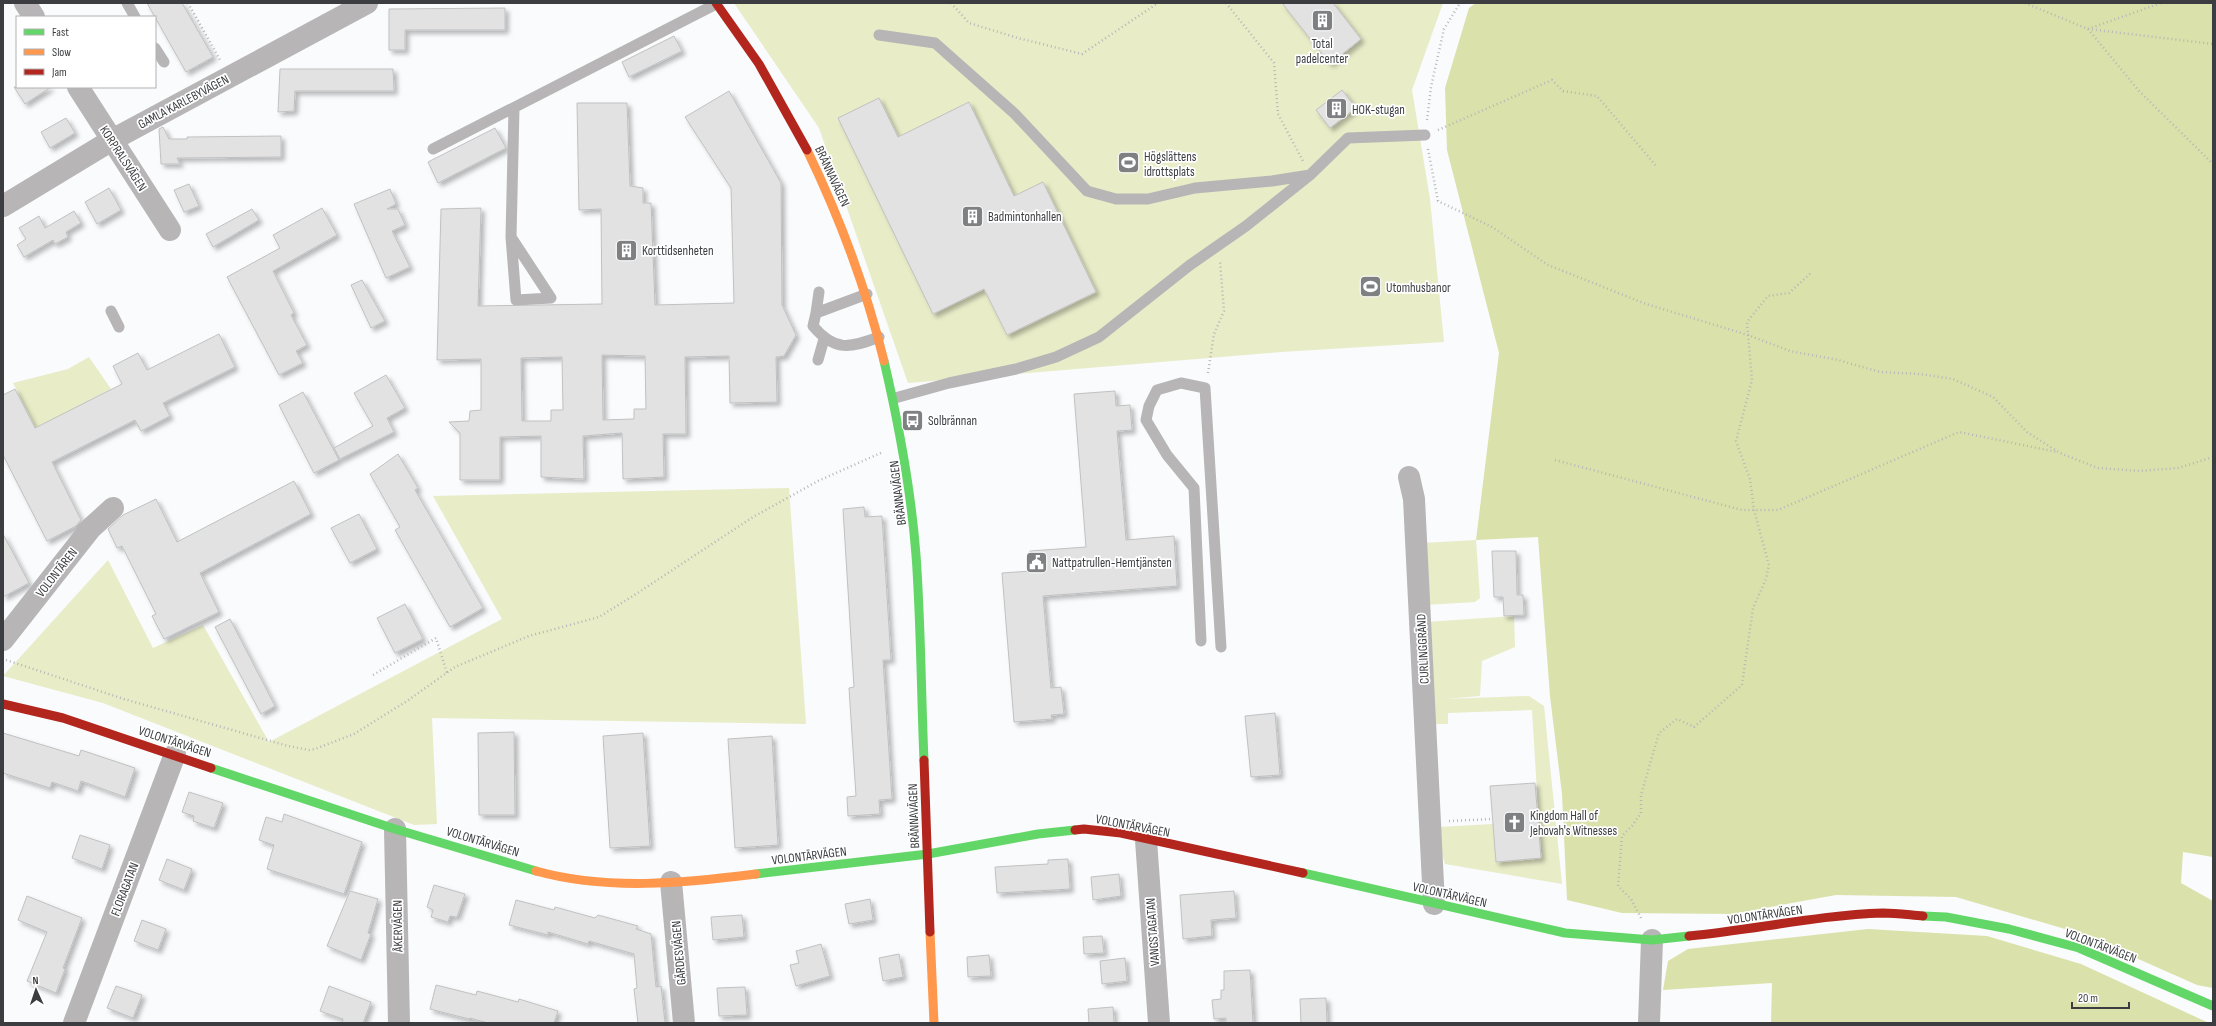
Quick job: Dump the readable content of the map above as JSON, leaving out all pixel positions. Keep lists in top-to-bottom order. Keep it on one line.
{"streets":{"street":["GAMLA KARLEBYVÄGEN","KORPRALSVÄGEN","BRÄNNAVÄGEN","VOLONTÄREN","CURLINGGRÄND","VOLONTÄRVÄGEN","FLORAGATAN","ÅKERVÄGEN","VANGSTAGATAN","GÄRDESVÄGEN"]},"crossings":[["GAMLA KARLEBYVÄGEN","KORPRALSVÄGEN"],["BRÄNNAVÄGEN","VOLONTÄRVÄGEN"],["CURLINGGRÄND","VOLONTÄRVÄGEN"],["VOLONTÄRVÄGEN","FLORAGATAN"],["VOLONTÄRVÄGEN","ÅKERVÄGEN"],["VOLONTÄRVÄGEN","VANGSTAGATAN"],["VOLONTÄRVÄGEN","GÄRDESVÄGEN"]],"places":{"building":["Total padelcenter","HOK-stugan","Badmintonhallen","Korttidsenheten"],"sports":["Högslättens idrottsplats","Utomhusbanor"],"bus stop":["Solbrännan"],"public building":["Nattpatrullen-Hemtjänsten"],"church":["Kingdom Hall of Jehovah's Witnesses"]},"legend":["Fast","Slow","Jam"],"scale_bar":"20 m","north":"top"}
